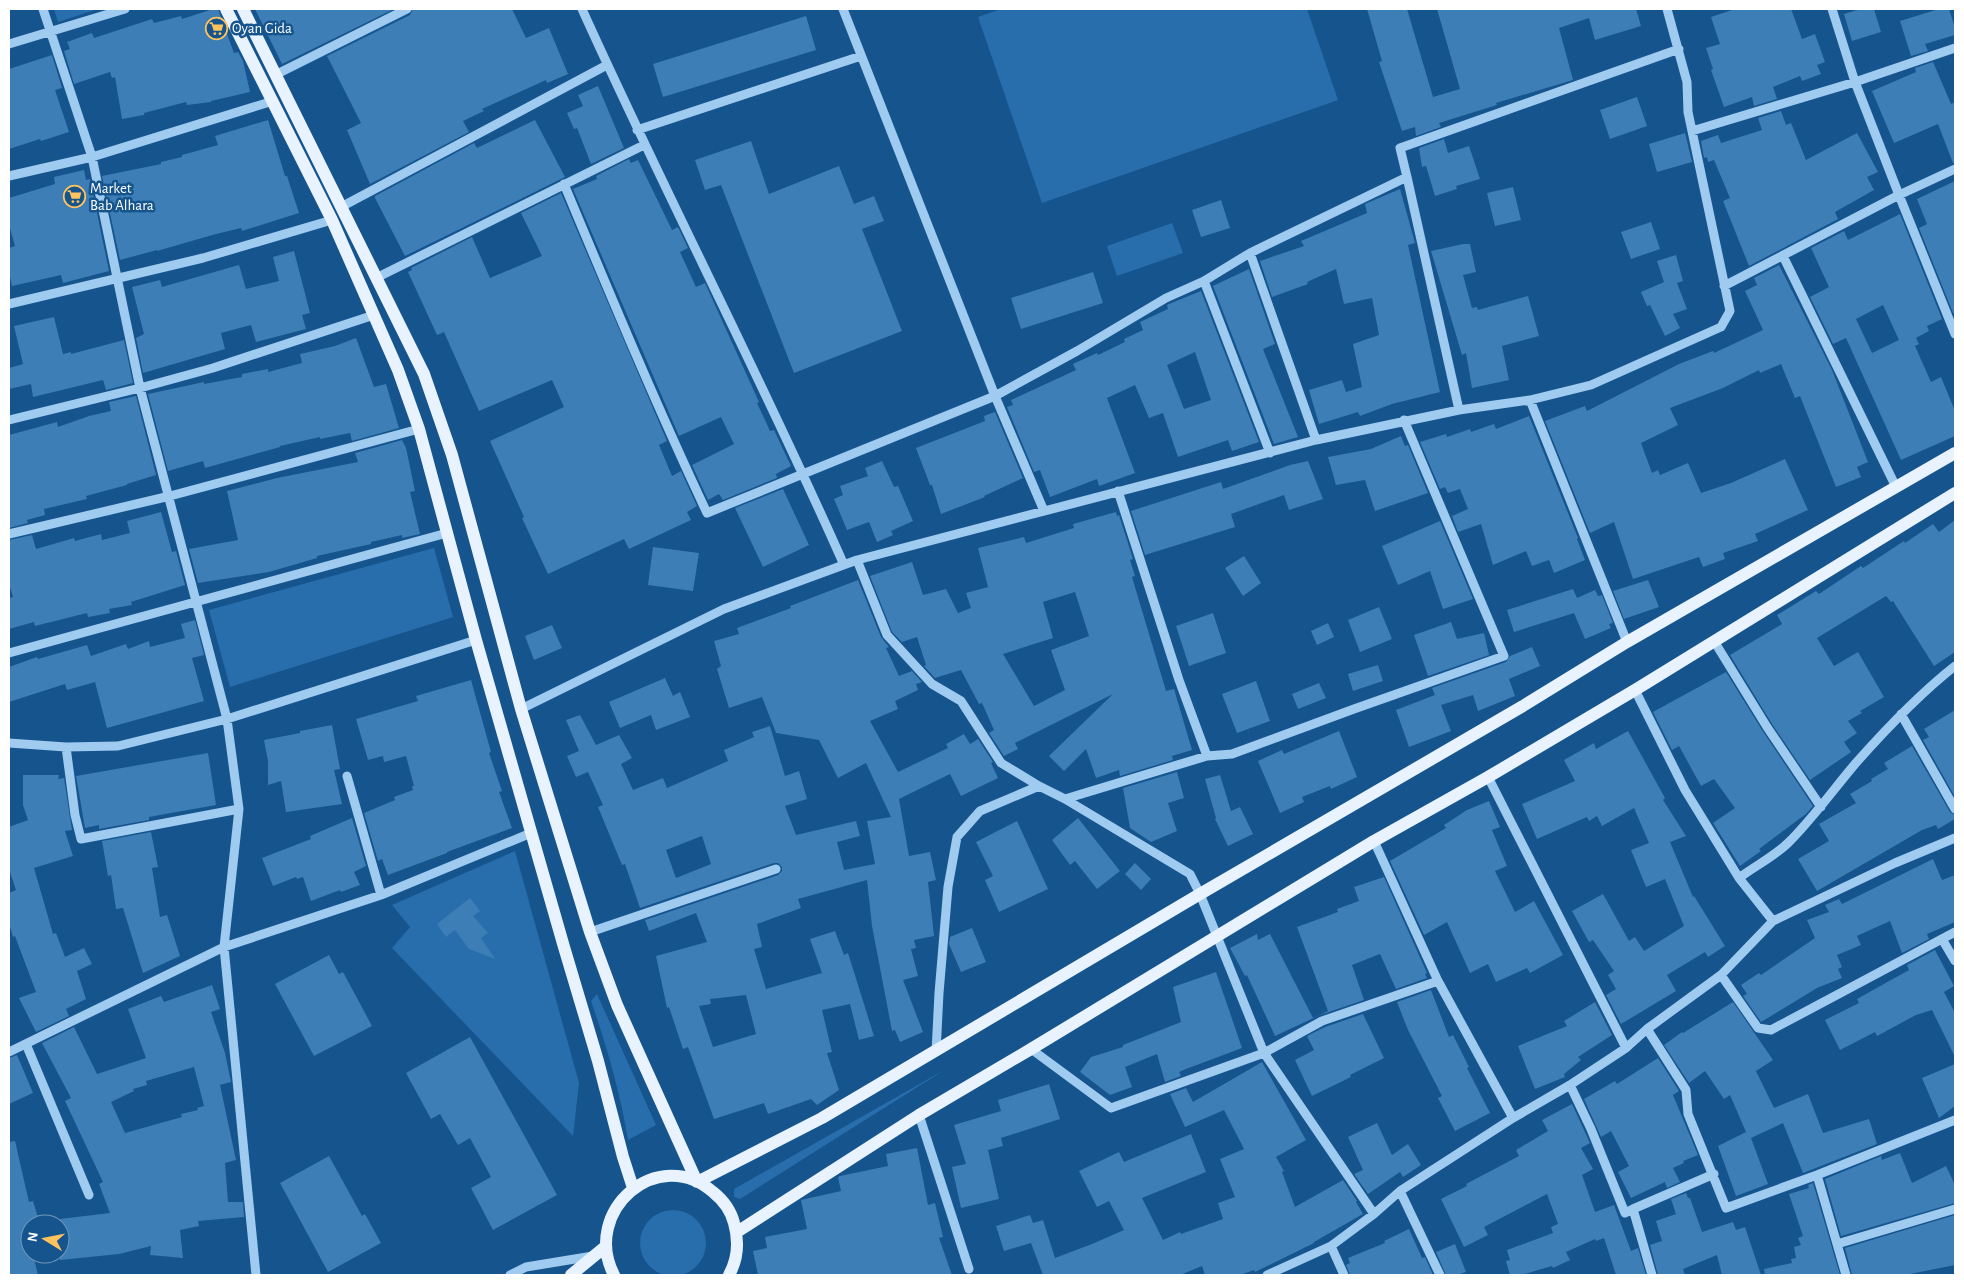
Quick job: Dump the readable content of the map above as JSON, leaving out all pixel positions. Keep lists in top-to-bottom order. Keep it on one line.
{"places":{"supermarket":["Oyan Gida","Market Bab Alhara"]},"north":"left"}
